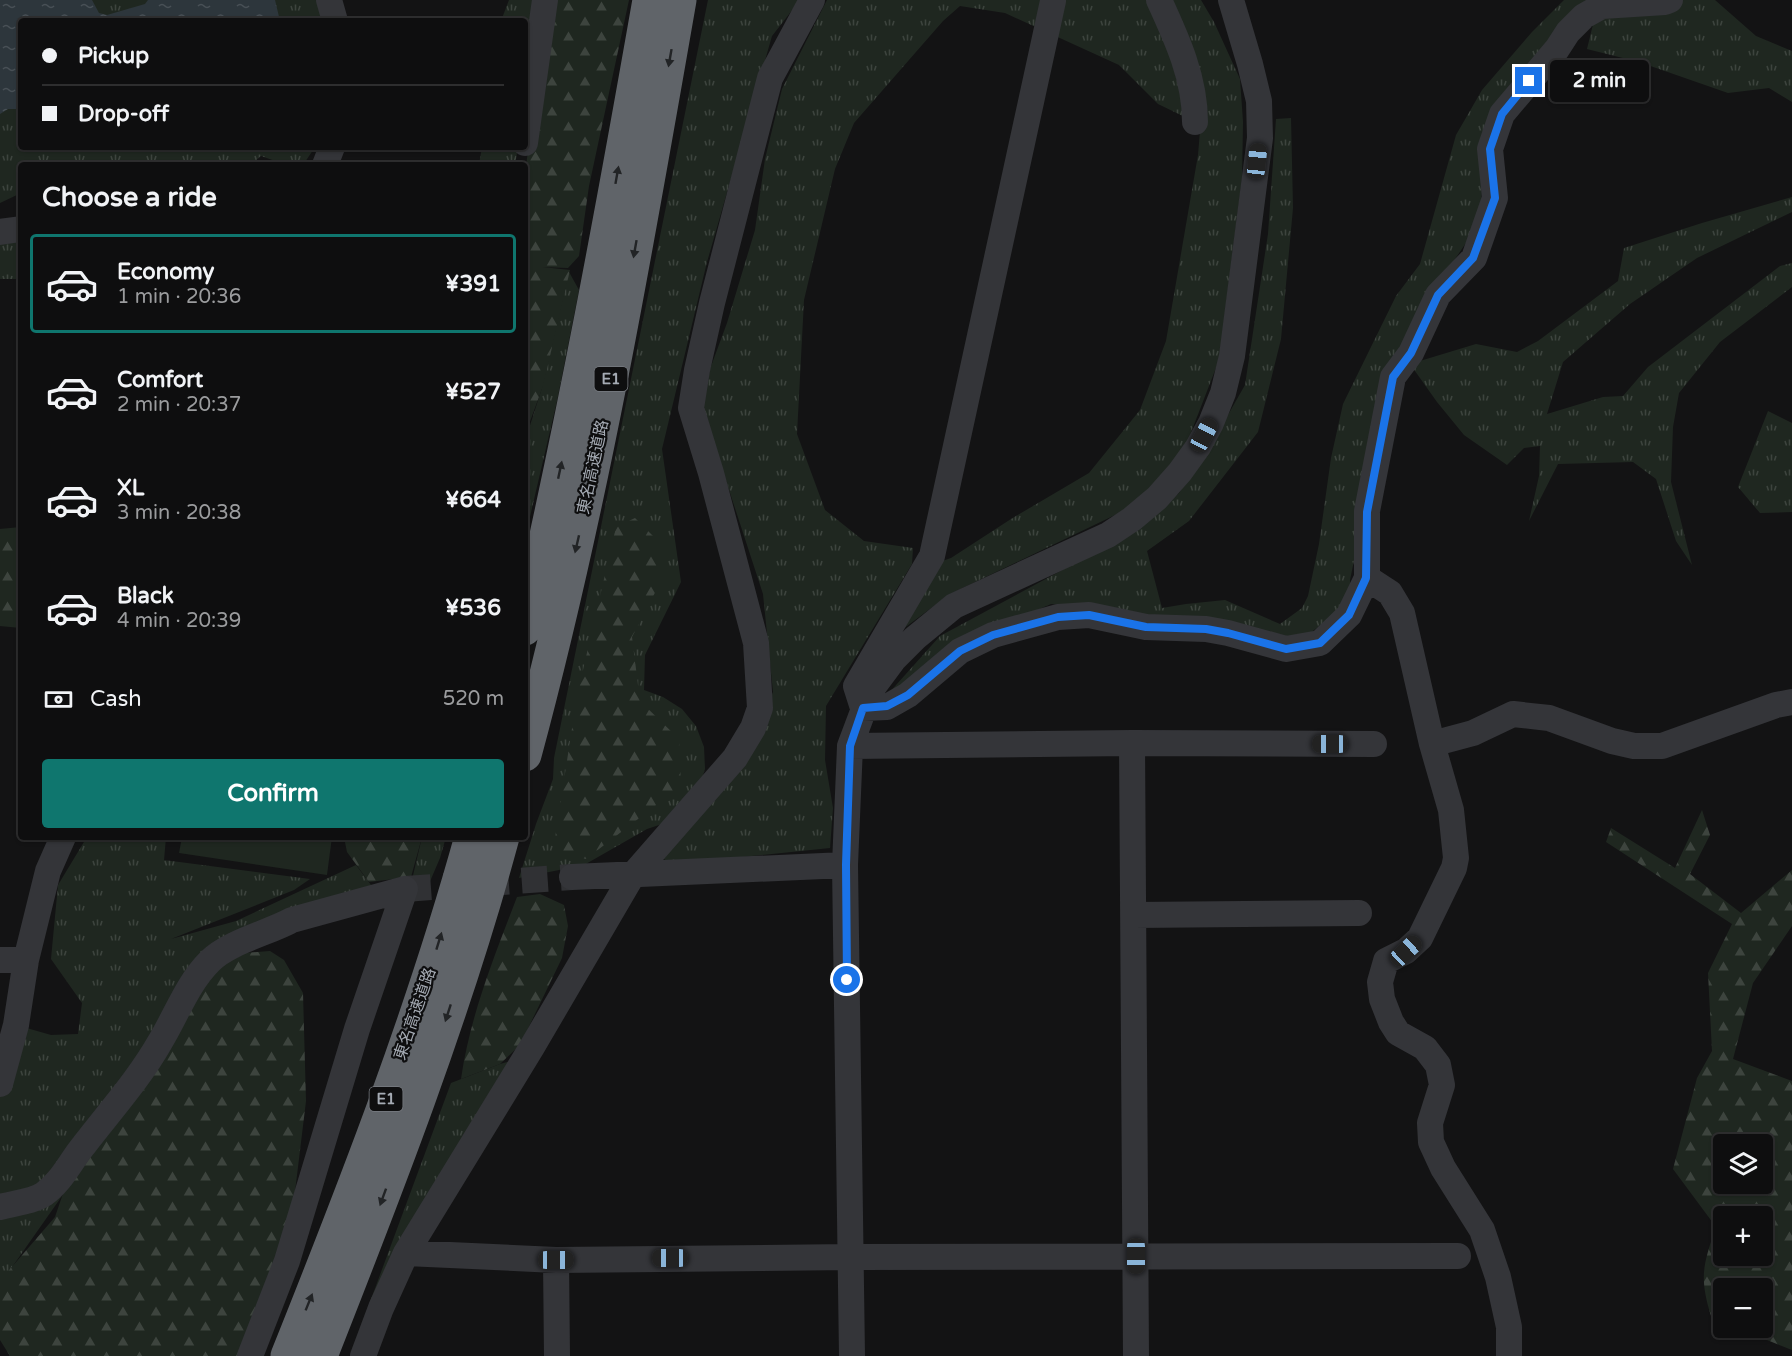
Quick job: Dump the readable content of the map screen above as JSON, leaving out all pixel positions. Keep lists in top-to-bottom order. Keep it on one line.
{"streets":{"highway":["E1","東名高速道路"]},"page":{"banner":["Pickup","Drop-off"],"bubble":"2 min","heading":"Choose a ride","list":[{"name":"Economy","note":"1 min · 20:36","value":"¥391"},{"name":"Comfort","note":"2 min · 20:37","value":"¥527"},{"name":"XL","note":"3 min · 20:38","value":"¥664"},{"name":"Black","note":"4 min · 20:39","value":"¥536"}],"pay":["Cash","520 m"],"buttons":"Confirm","map_buttons":["+","−"]}}
